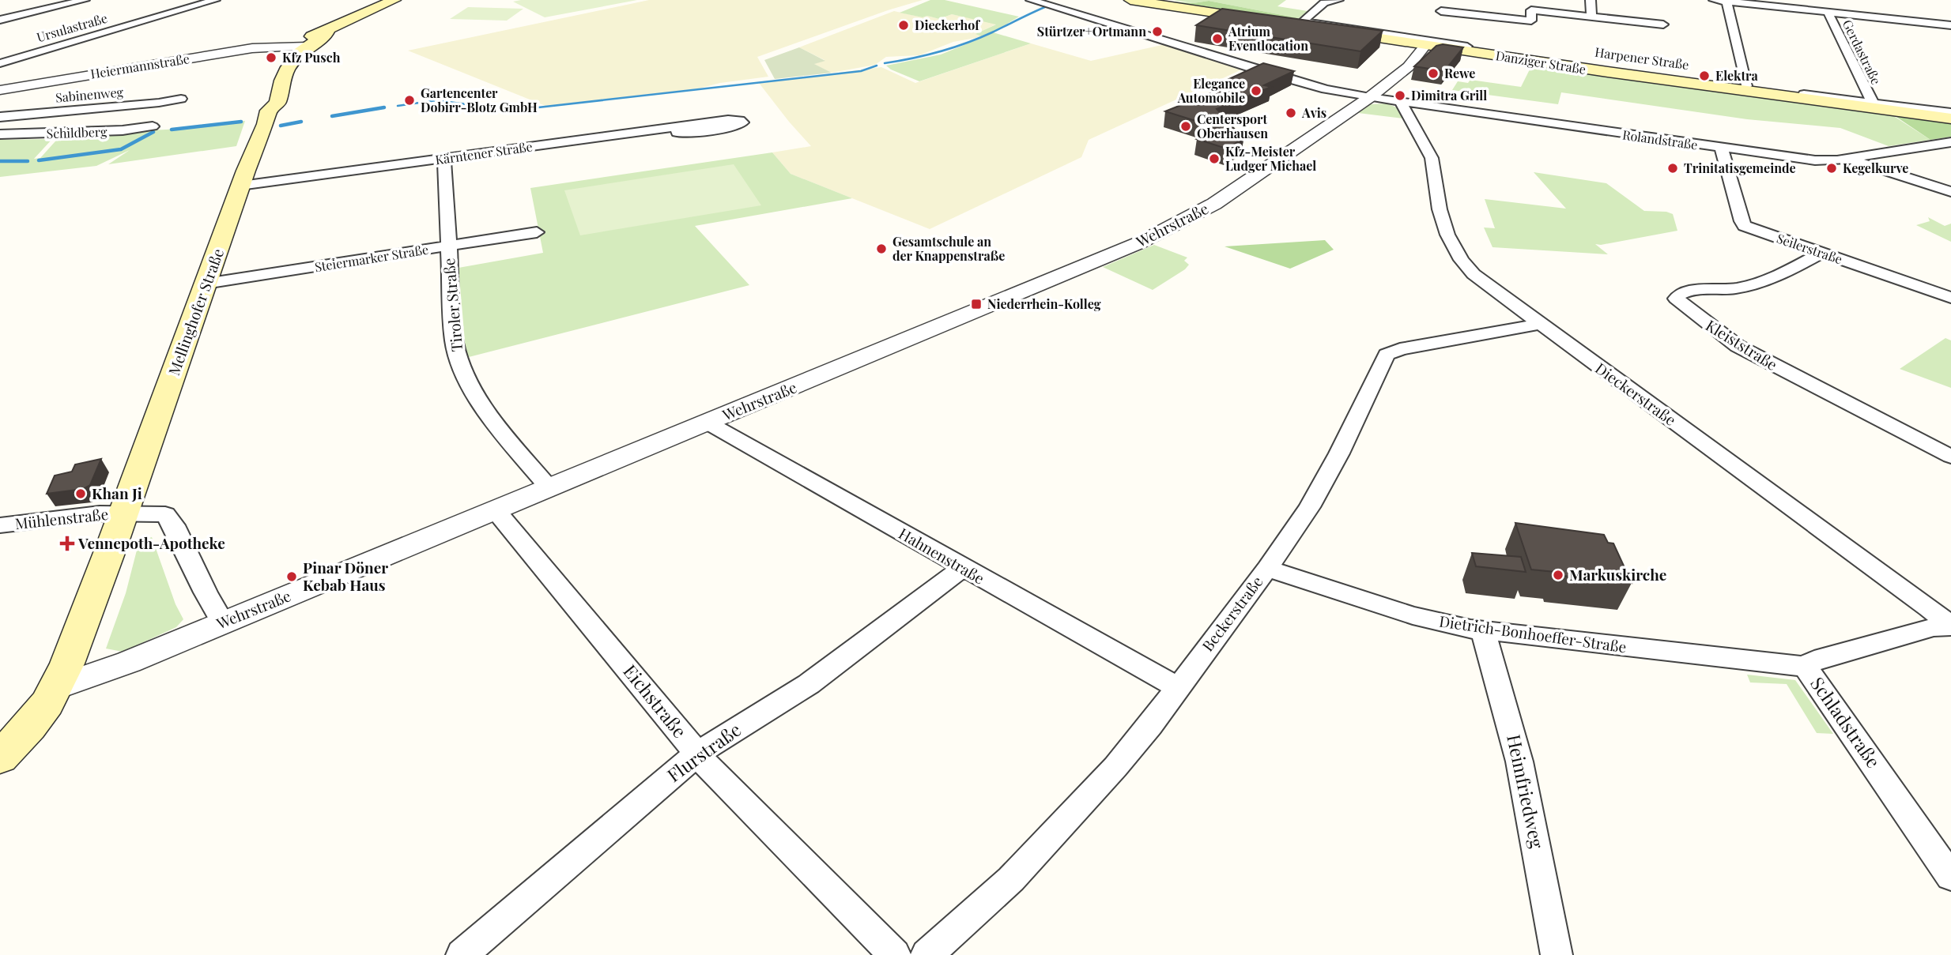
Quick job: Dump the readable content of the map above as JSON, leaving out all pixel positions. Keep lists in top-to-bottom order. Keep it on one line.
{"streets":{"main road":["Danziger Straße","Mellinghofer Straße"],"street":["Ursulastraße","Gerdastraße","Harpener Straße","Heiermannstraße","Sabinenweg","Schildberg","Rolandstraße","Kärntener Straße","Wehrstraße","Seilerstraße","Steiermarker Straße","Tiroler Straße","Kleiststraße","Dieckerstraße","Mühlenstraße","Hahnenstraße","Beckerstraße","Dietrich-Bonhoeffer-Straße","Eichstraße","Schladstraße","Flurstraße","Heimfriedweg"]},"crossings":[["Gerdastraße","Harpener Straße"],["Harpener Straße","Danziger Straße"],["Harpener Straße","Wehrstraße"],["Danziger Straße","Wehrstraße"],["Heiermannstraße","Mellinghofer Straße"],["Rolandstraße","Wehrstraße"],["Rolandstraße","Seilerstraße"],["Rolandstraße","Dieckerstraße"],["Kärntener Straße","Tiroler Straße"],["Kärntener Straße","Mellinghofer Straße"],["Wehrstraße","Tiroler Straße"],["Wehrstraße","Mellinghofer Straße"],["Wehrstraße","Hahnenstraße"],["Wehrstraße","Eichstraße"],["Seilerstraße","Kleiststraße"],["Steiermarker Straße","Tiroler Straße"],["Steiermarker Straße","Mellinghofer Straße"],["Mellinghofer Straße","Mühlenstraße"],["Dieckerstraße","Beckerstraße"],["Dieckerstraße","Schladstraße"],["Hahnenstraße","Beckerstraße"],["Hahnenstraße","Flurstraße"],["Beckerstraße","Dietrich-Bonhoeffer-Straße"],["Dietrich-Bonhoeffer-Straße","Schladstraße"],["Dietrich-Bonhoeffer-Straße","Heimfriedweg"],["Eichstraße","Flurstraße"]],"places":{"other":["Dieckerhof","Stürtzer+Ortmann","Atrium Eventlocation","Kfz Pusch","Rewe","Elektra","Elegance Automobile","Dimitra Grill","Gartencenter Dobirr-Blotz GmbH","Avis","Centersport Oberhausen","Kfz-Meister Ludger Michael","Trinitatisgemeinde","Kegelkurve","Gesamtschule an der Knappenstraße","Khan Ji","Markuskirche","Pinar Döner Kebab Haus"],"transit":["Niederrhein-Kolleg"],"health":["Vennepoth-Apotheke"]}}
